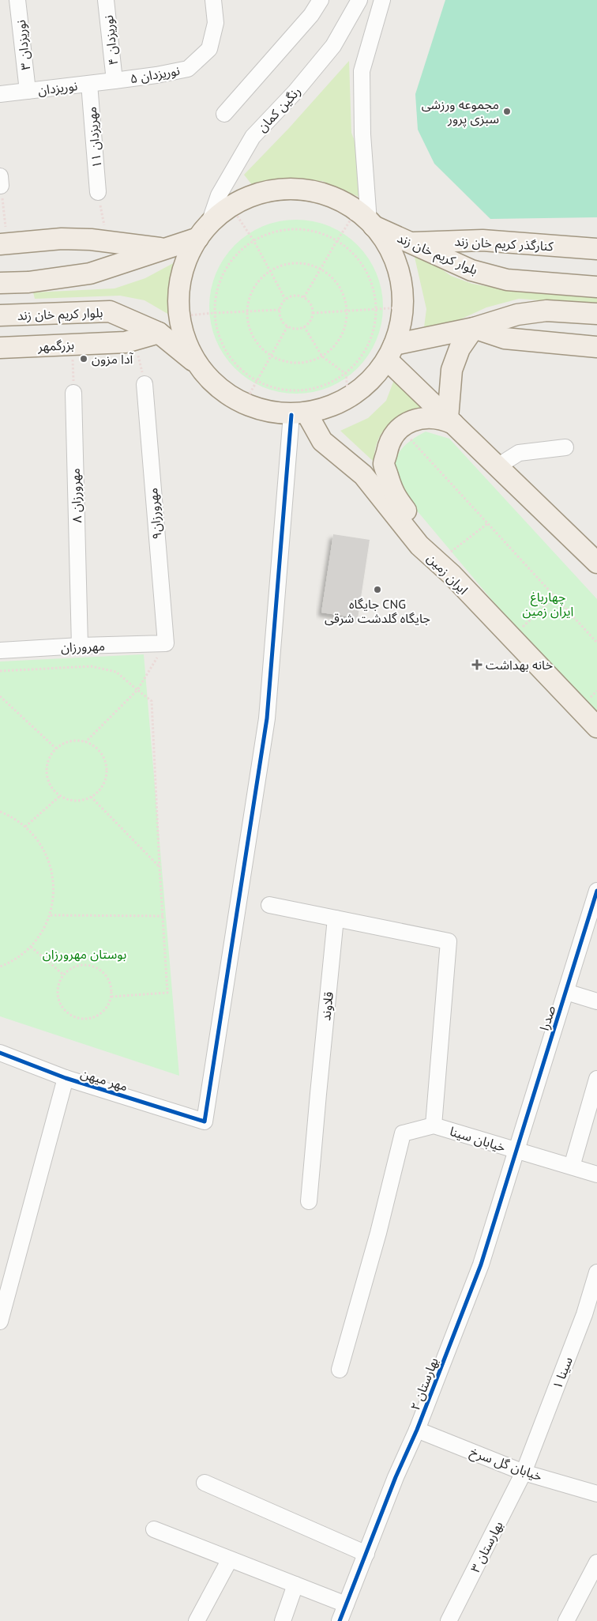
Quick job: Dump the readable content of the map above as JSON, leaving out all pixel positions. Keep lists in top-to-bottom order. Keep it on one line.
{"streets":{"main road":["کنارگذر کریم خان زند","بلوار کریم خان زند","بزرگمهر","ایران زمین"],"street":["نوریزدان ۴","نوریزدان ۳","نوریزدان ۵","نوریزدان","رنگین کمان","مهریزدان ۱۱","مهرورزان ۸","مهرورزان۹","مهرورزان","قلاوند","صدرا","مهر میهن","خیابان سینا","سینا ۱","بهارستان ۲","خیابان گل سرخ","بهارستان ۳"]},"crossings":[["نوریزدان ۴","نوریزدان ۵"],["نوریزدان ۴","نوریزدان"],["نوریزدان ۳","نوریزدان"],["نوریزدان ۵","نوریزدان"],["نوریزدان","مهریزدان ۱۱"],["رنگین کمان","بلوار کریم خان زند"],["کنارگذر کریم خان زند","بلوار کریم خان زند"],["بلوار کریم خان زند","بزرگمهر"],["مهرورزان ۸","مهرورزان"],["مهرورزان۹","مهرورزان"],["ایران زمین","مهر میهن"],["صدرا","خیابان سینا"],["صدرا","بهارستان ۲"],["خیابان سینا","بهارستان ۲"],["سینا ۱","خیابان گل سرخ"],["سینا ۱","بهارستان ۳"],["بهارستان ۲","خیابان گل سرخ"],["خیابان گل سرخ","بهارستان ۳"]],"parks":["چهارباغ ایران زمین","بوستان مهرورزان"],"places":{"other":["مجموعه ورزشی سبزی پرور","آدا مزون","جایگاه CNG جایگاه گلدشت شرقی"],"health":["خانه بهداشت"]}}
